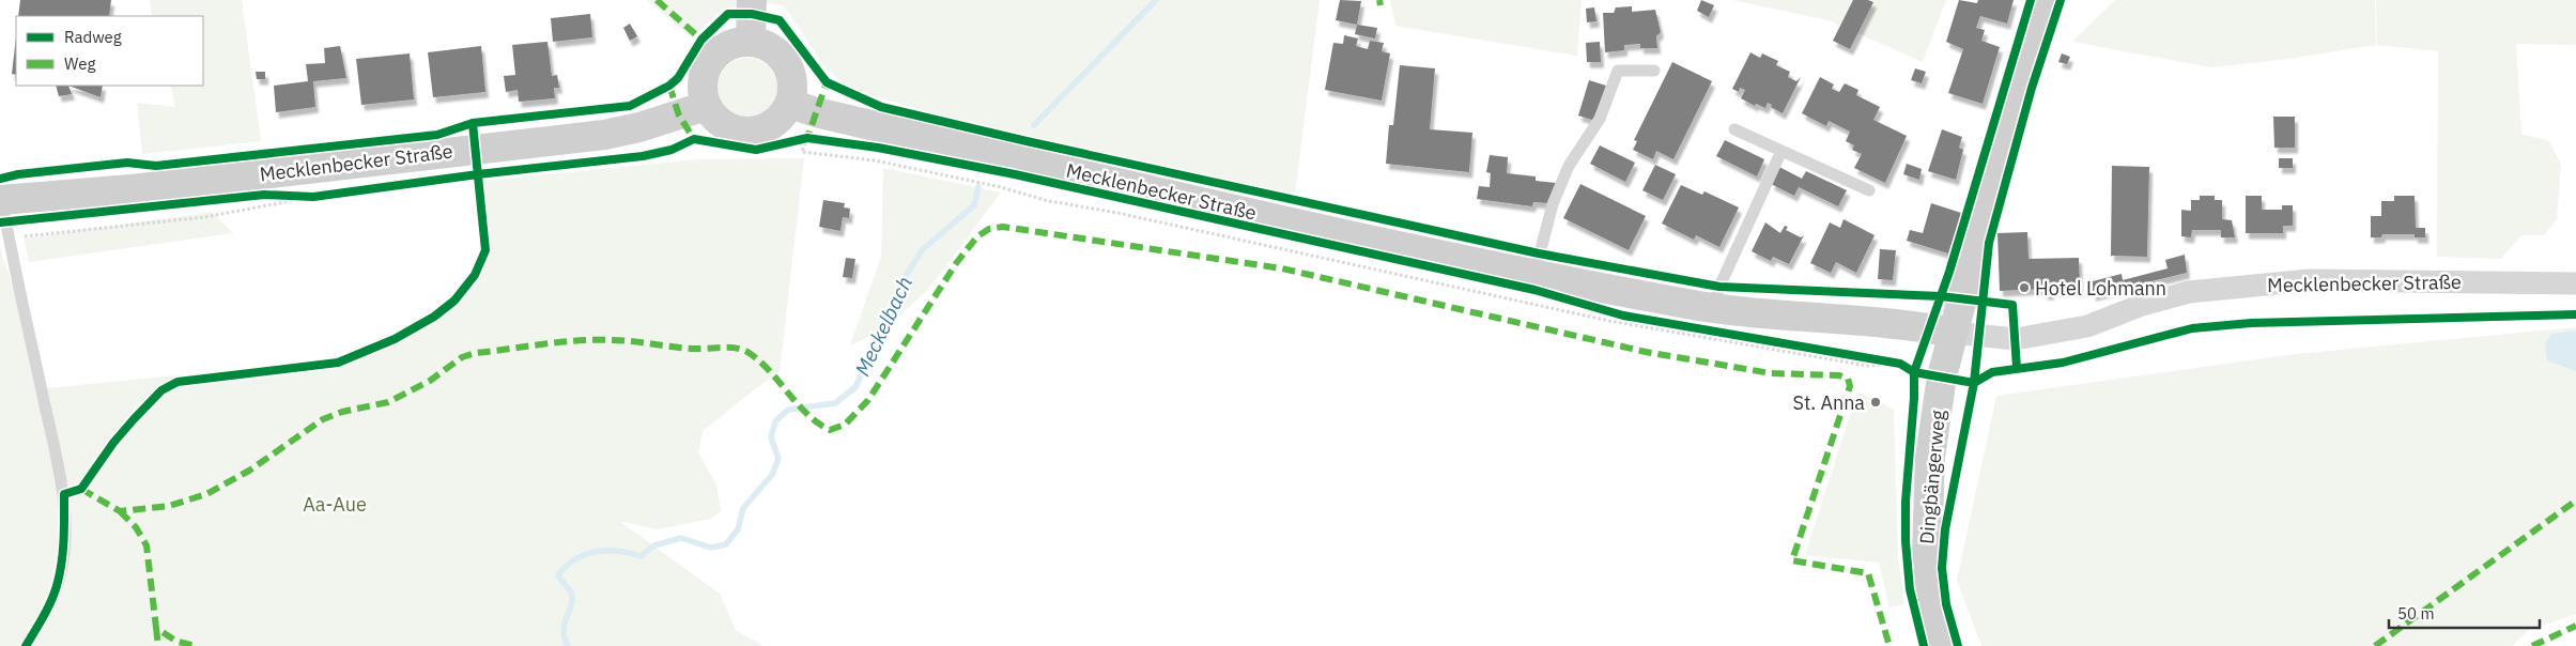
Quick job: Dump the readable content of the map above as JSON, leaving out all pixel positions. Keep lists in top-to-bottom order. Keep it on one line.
{"streets":{"main road":["Mecklenbecker Straße","Dingbängerweg"]},"crossings":[["Mecklenbecker Straße","Dingbängerweg"]],"water":["Meckelbach"],"parks":["Aa-Aue"],"places":["Hotel Lohmann","St. Anna"],"legend":["Radweg","Weg"],"scale_bar":"50 m"}
